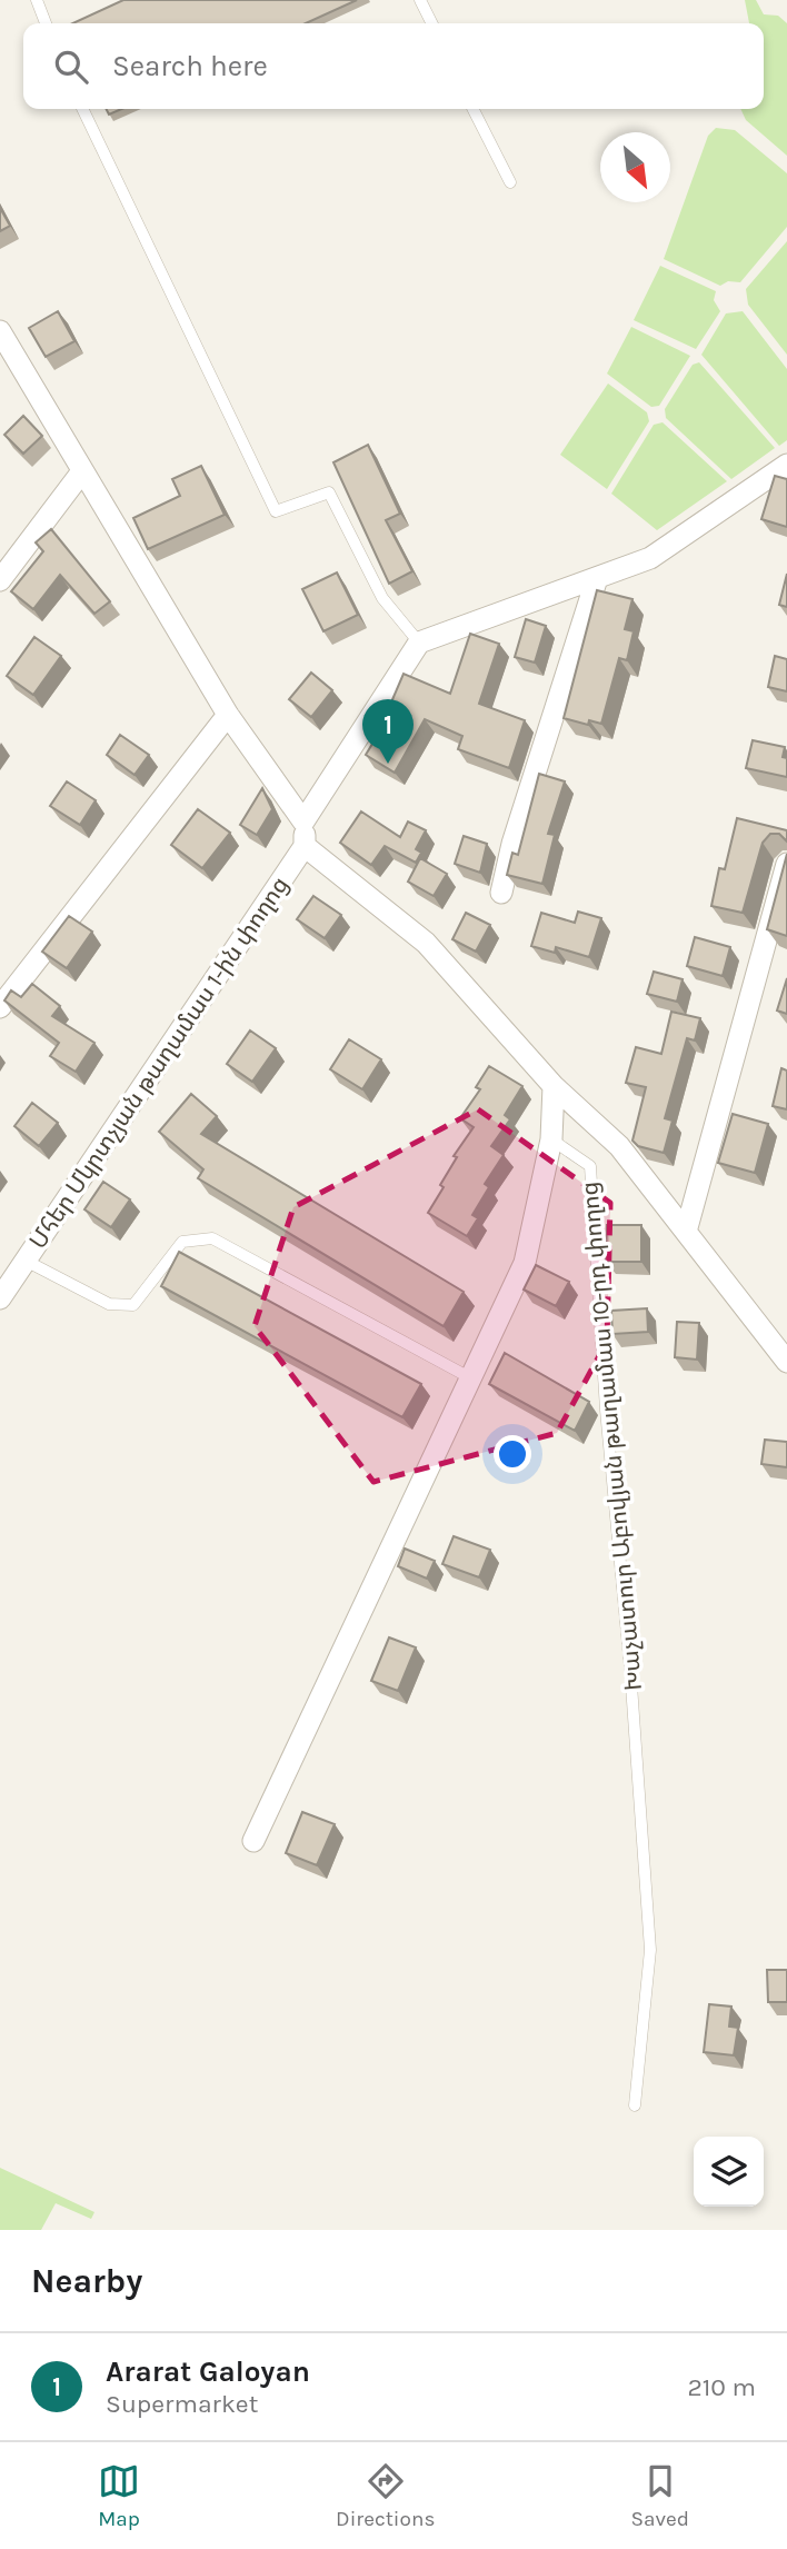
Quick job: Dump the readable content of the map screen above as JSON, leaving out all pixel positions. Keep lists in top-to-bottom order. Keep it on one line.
{"streets":{"street":["Մհեր Մկրտչյան թաղամաս 1-ին փողոց"],"lane":["Խաչատուր Աբովյան թաղամաս 10-րդ փողոց"]},"north":"bottom right","page":{"search":"Search here","pins":"1","heading":"Nearby","list":[{"mark":"1","name":"Ararat Galoyan","note":"Supermarket","value":"210 m"}],"nav":["Map","Directions","Saved"]}}
